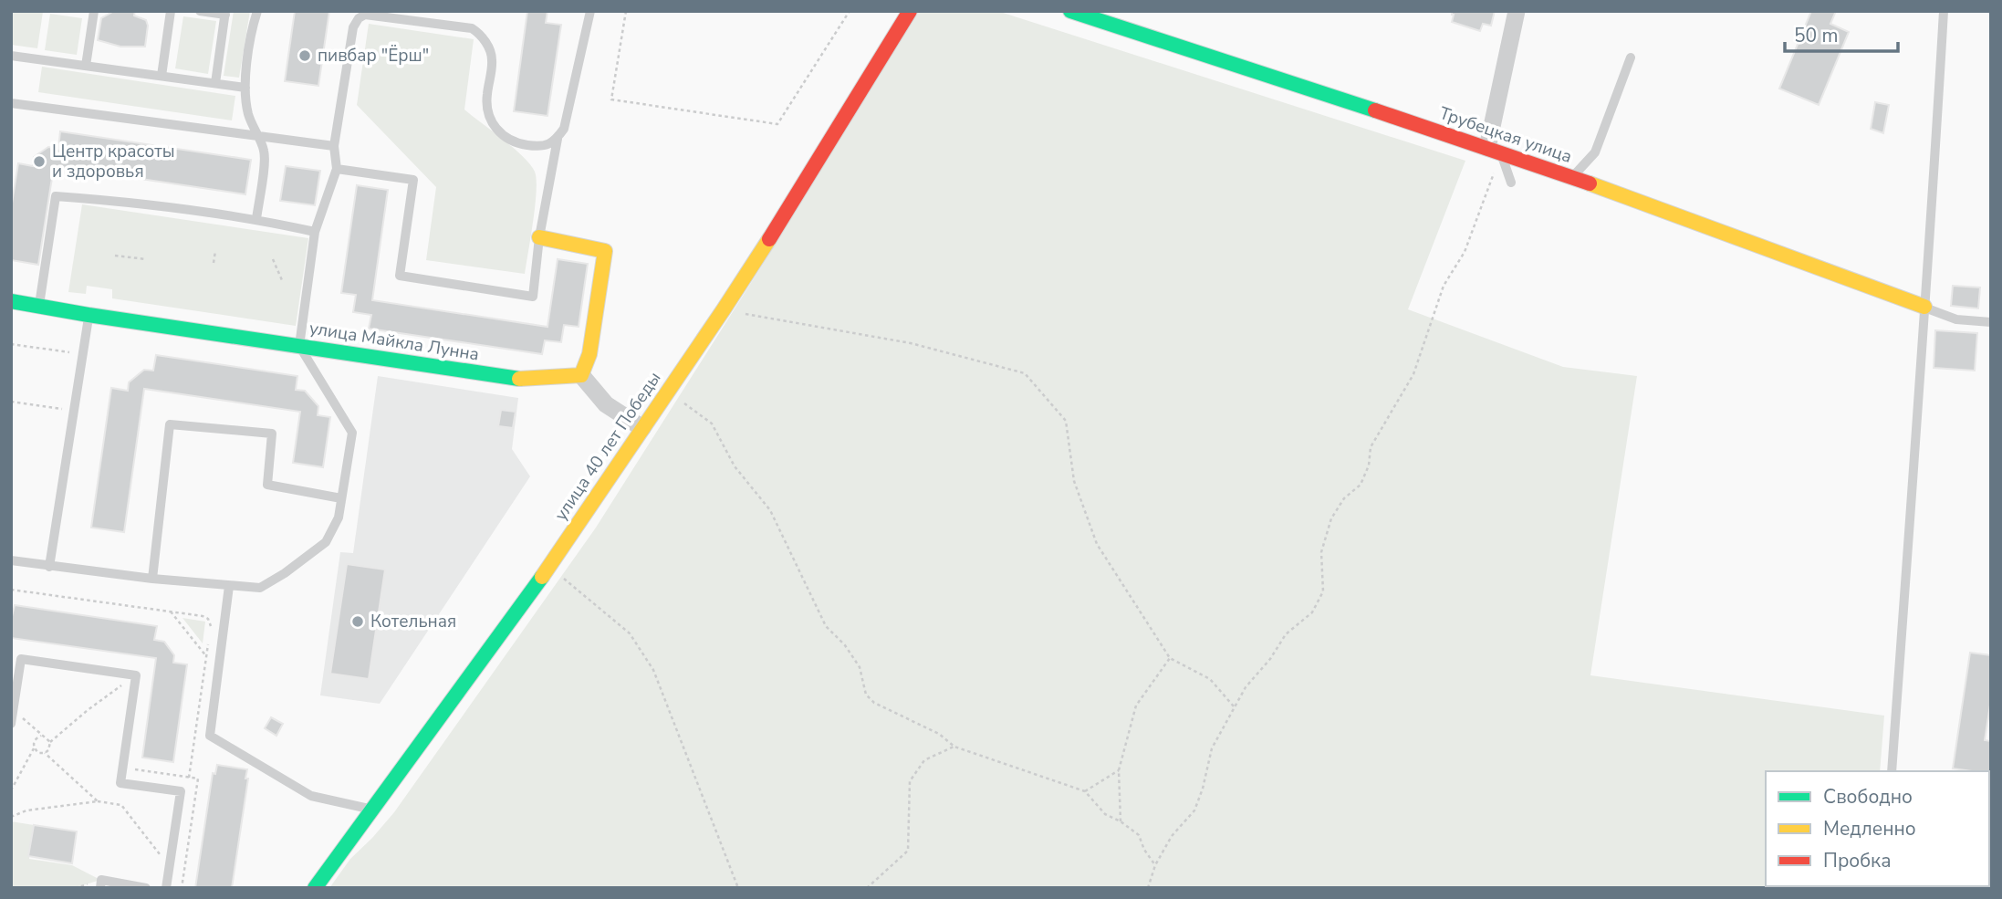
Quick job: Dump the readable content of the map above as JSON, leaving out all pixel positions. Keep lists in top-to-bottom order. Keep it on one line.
{"streets":{"street":["Трубецкая улица","улица Майкла Лунна","улица 40 лет Победы"]},"places":["пивбар \"Ёрш\"","Центр красоты и здоровья","Котельная"],"legend":["Свободно","Медленно","Пробка"],"scale_bar":"50 m"}
